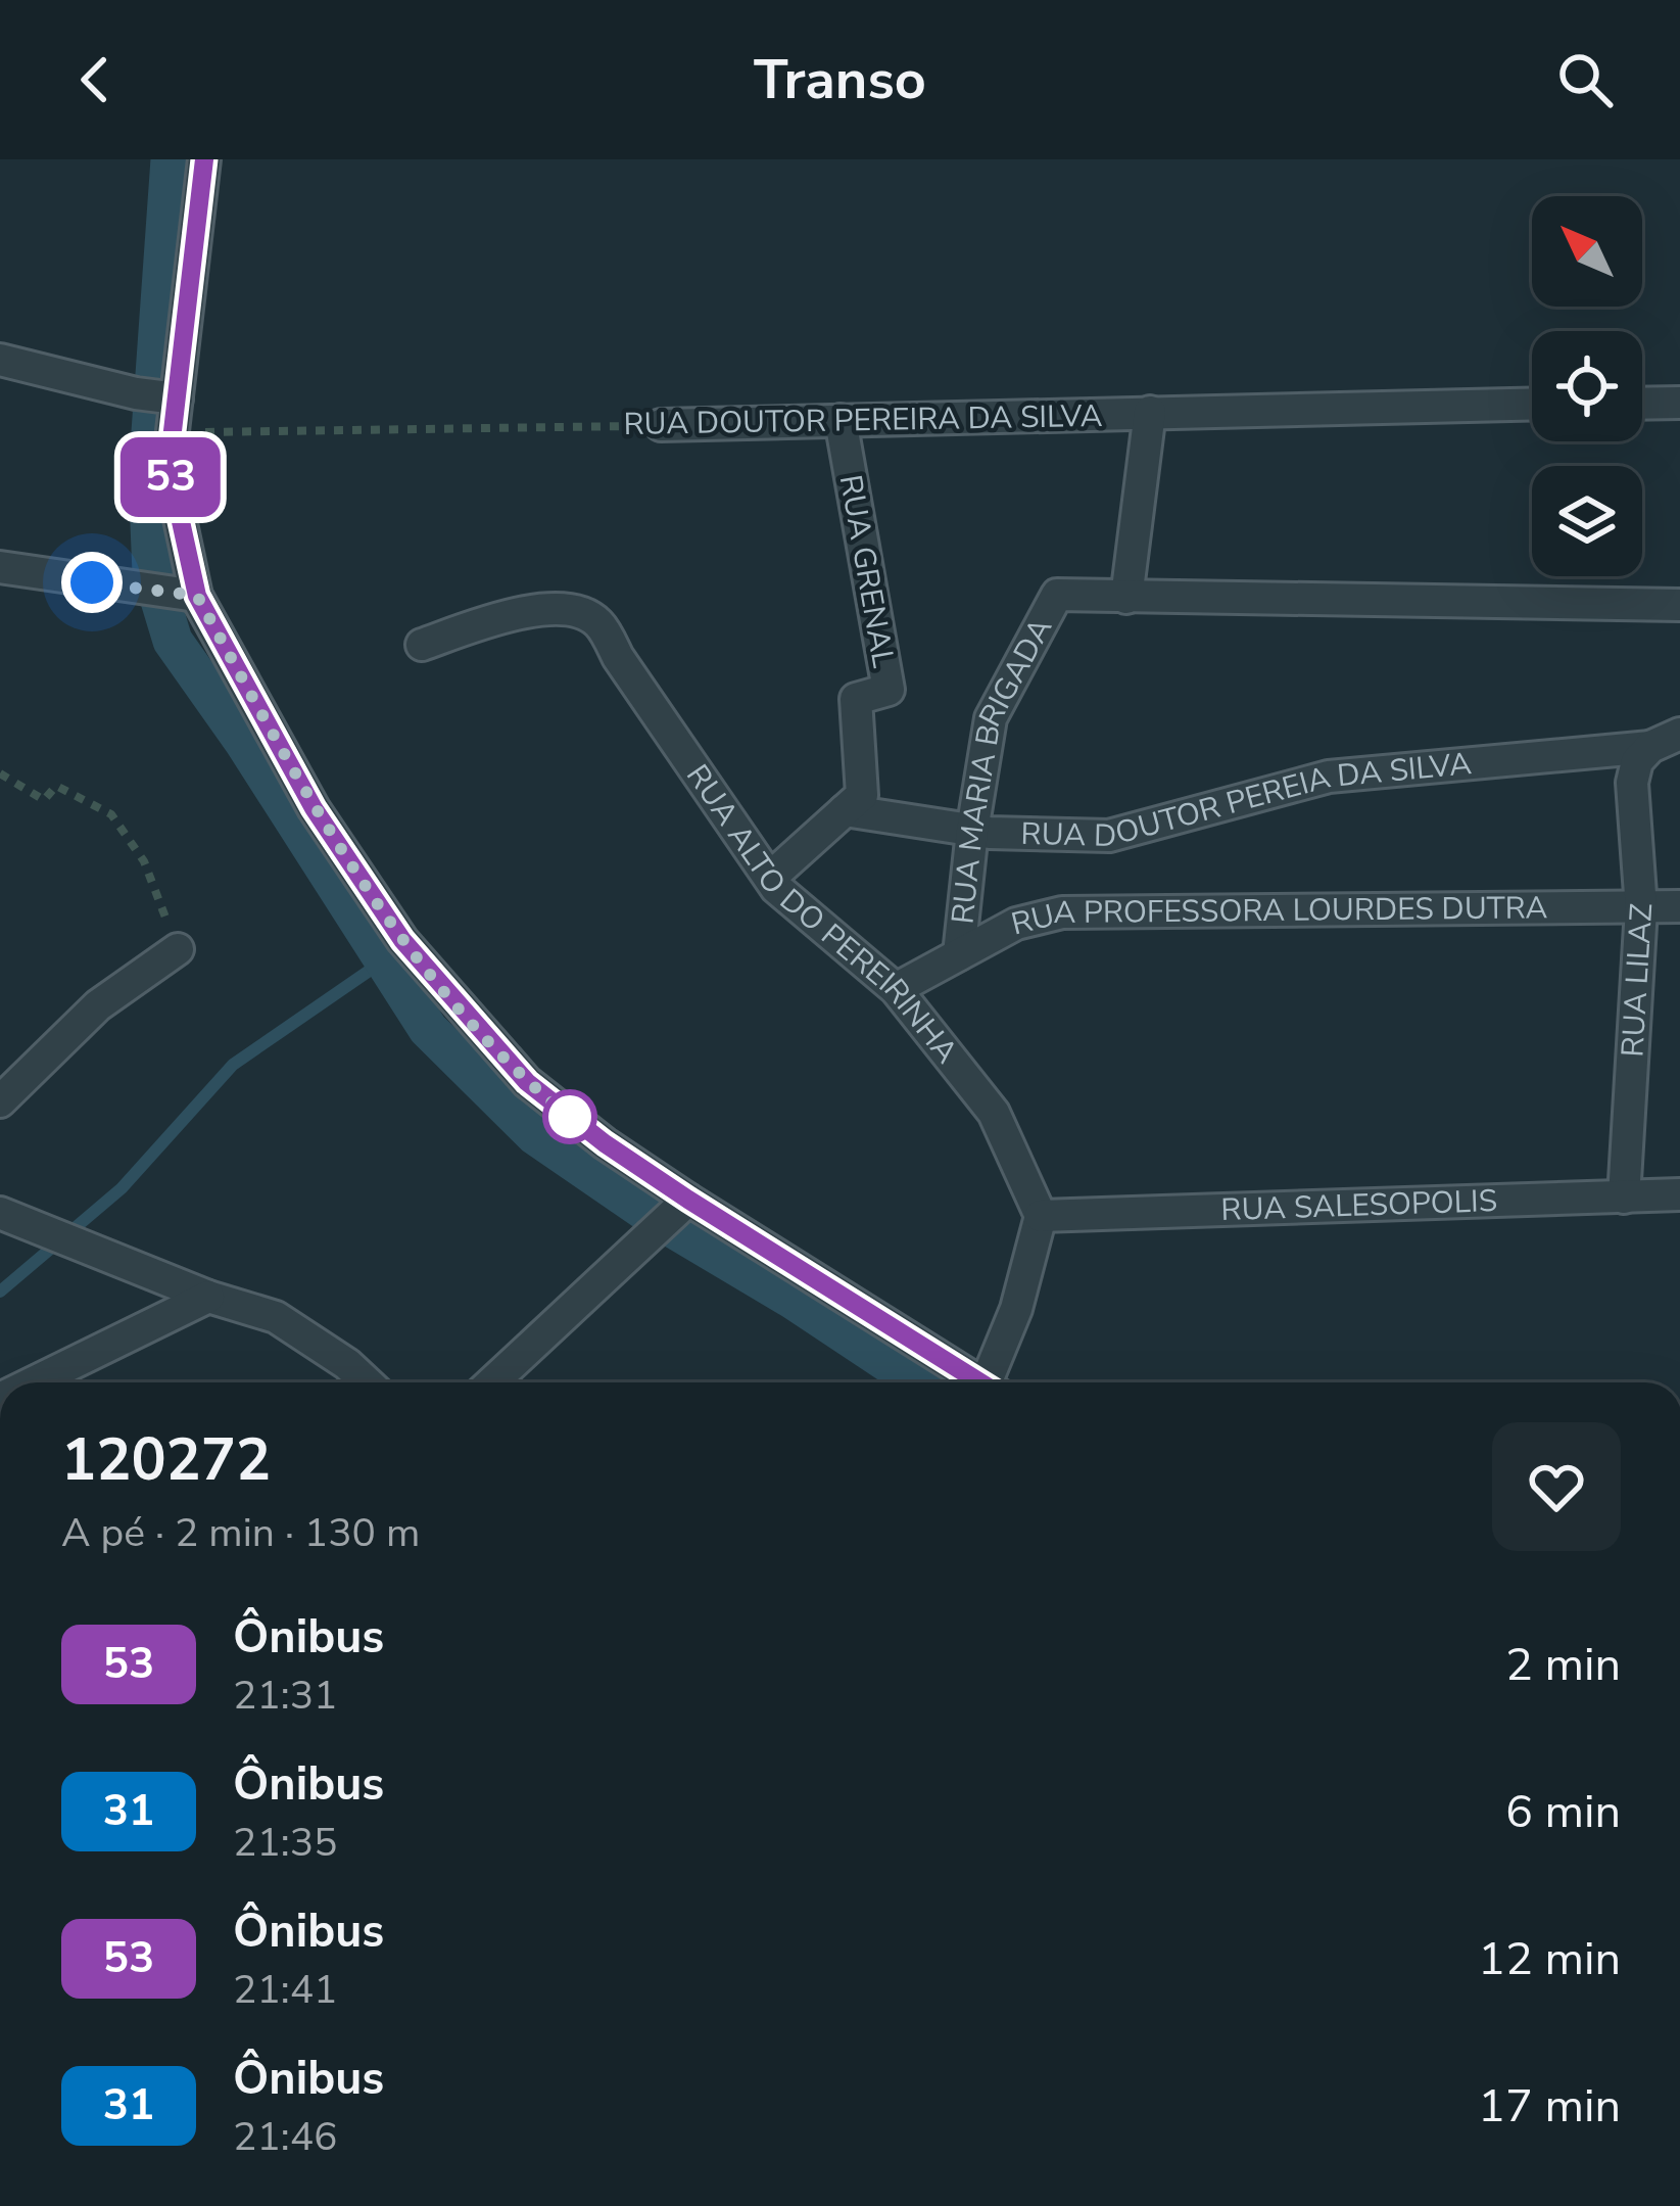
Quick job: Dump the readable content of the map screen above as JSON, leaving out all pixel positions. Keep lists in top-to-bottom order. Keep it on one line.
{"streets":{"street":["RUA DOUTOR PEREIRA DA SILVA","RUA GRENAL","RUA MARIA BRIGADA","RUA DOUTOR PEREIA DA SILVA","RUA ALTO DO PEREIRINHA","RUA PROFESSORA LOURDES DUTRA","RUA LILAZ","RUA SALESOPOLIS"]},"crossings":[["RUA DOUTOR PEREIRA DA SILVA","RUA GRENAL"],["RUA GRENAL","RUA DOUTOR PEREIA DA SILVA"],["RUA MARIA BRIGADA","RUA DOUTOR PEREIA DA SILVA"],["RUA MARIA BRIGADA","RUA PROFESSORA LOURDES DUTRA"],["RUA DOUTOR PEREIA DA SILVA","RUA LILAZ"],["RUA ALTO DO PEREIRINHA","RUA PROFESSORA LOURDES DUTRA"],["RUA ALTO DO PEREIRINHA","RUA SALESOPOLIS"],["RUA PROFESSORA LOURDES DUTRA","RUA LILAZ"],["RUA LILAZ","RUA SALESOPOLIS"]],"lines":["bus line 53"],"north":"top left","page":{"header":"Transo","on_map":"53","heading":["120272","A pé · 2 min · 130 m"],"list":[{"mark":"53","name":"Ônibus","note":"21:31","value":"2 min"},{"mark":"31","name":"Ônibus","note":"21:35","value":"6 min"},{"mark":"53","name":"Ônibus","note":"21:41","value":"12 min"},{"mark":"31","name":"Ônibus","note":"21:46","value":"17 min"}]}}
